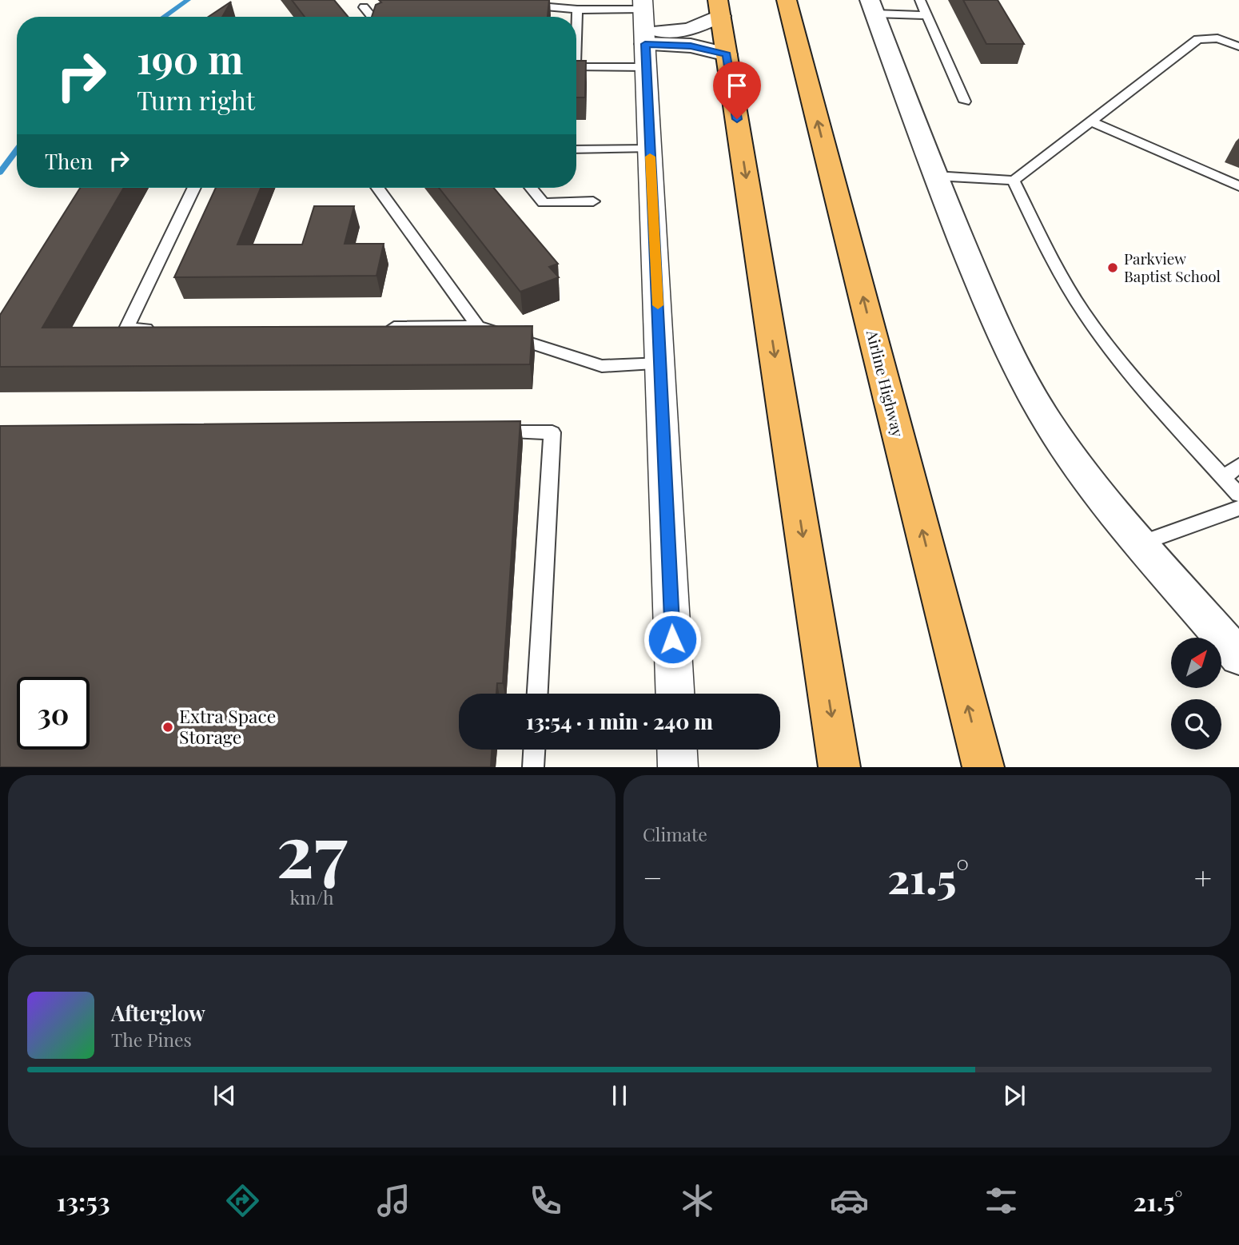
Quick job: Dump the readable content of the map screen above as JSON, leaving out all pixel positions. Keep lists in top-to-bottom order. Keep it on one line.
{"streets":{"highway":["Airline Highway"]},"places":["Parkview Baptist School","Extra Space Storage"],"north":"top right","page":{"turn":["190 m","Turn right"],"then":"Then","limit":"30","trip":"13:54 · 1 min · 240 m","tile":[["27","km/h"],"Climate"],"heat":["−","21.5°","+"],"song":["Afterglow","The Pines"],"tabs":["13:53","21.5°"]}}
